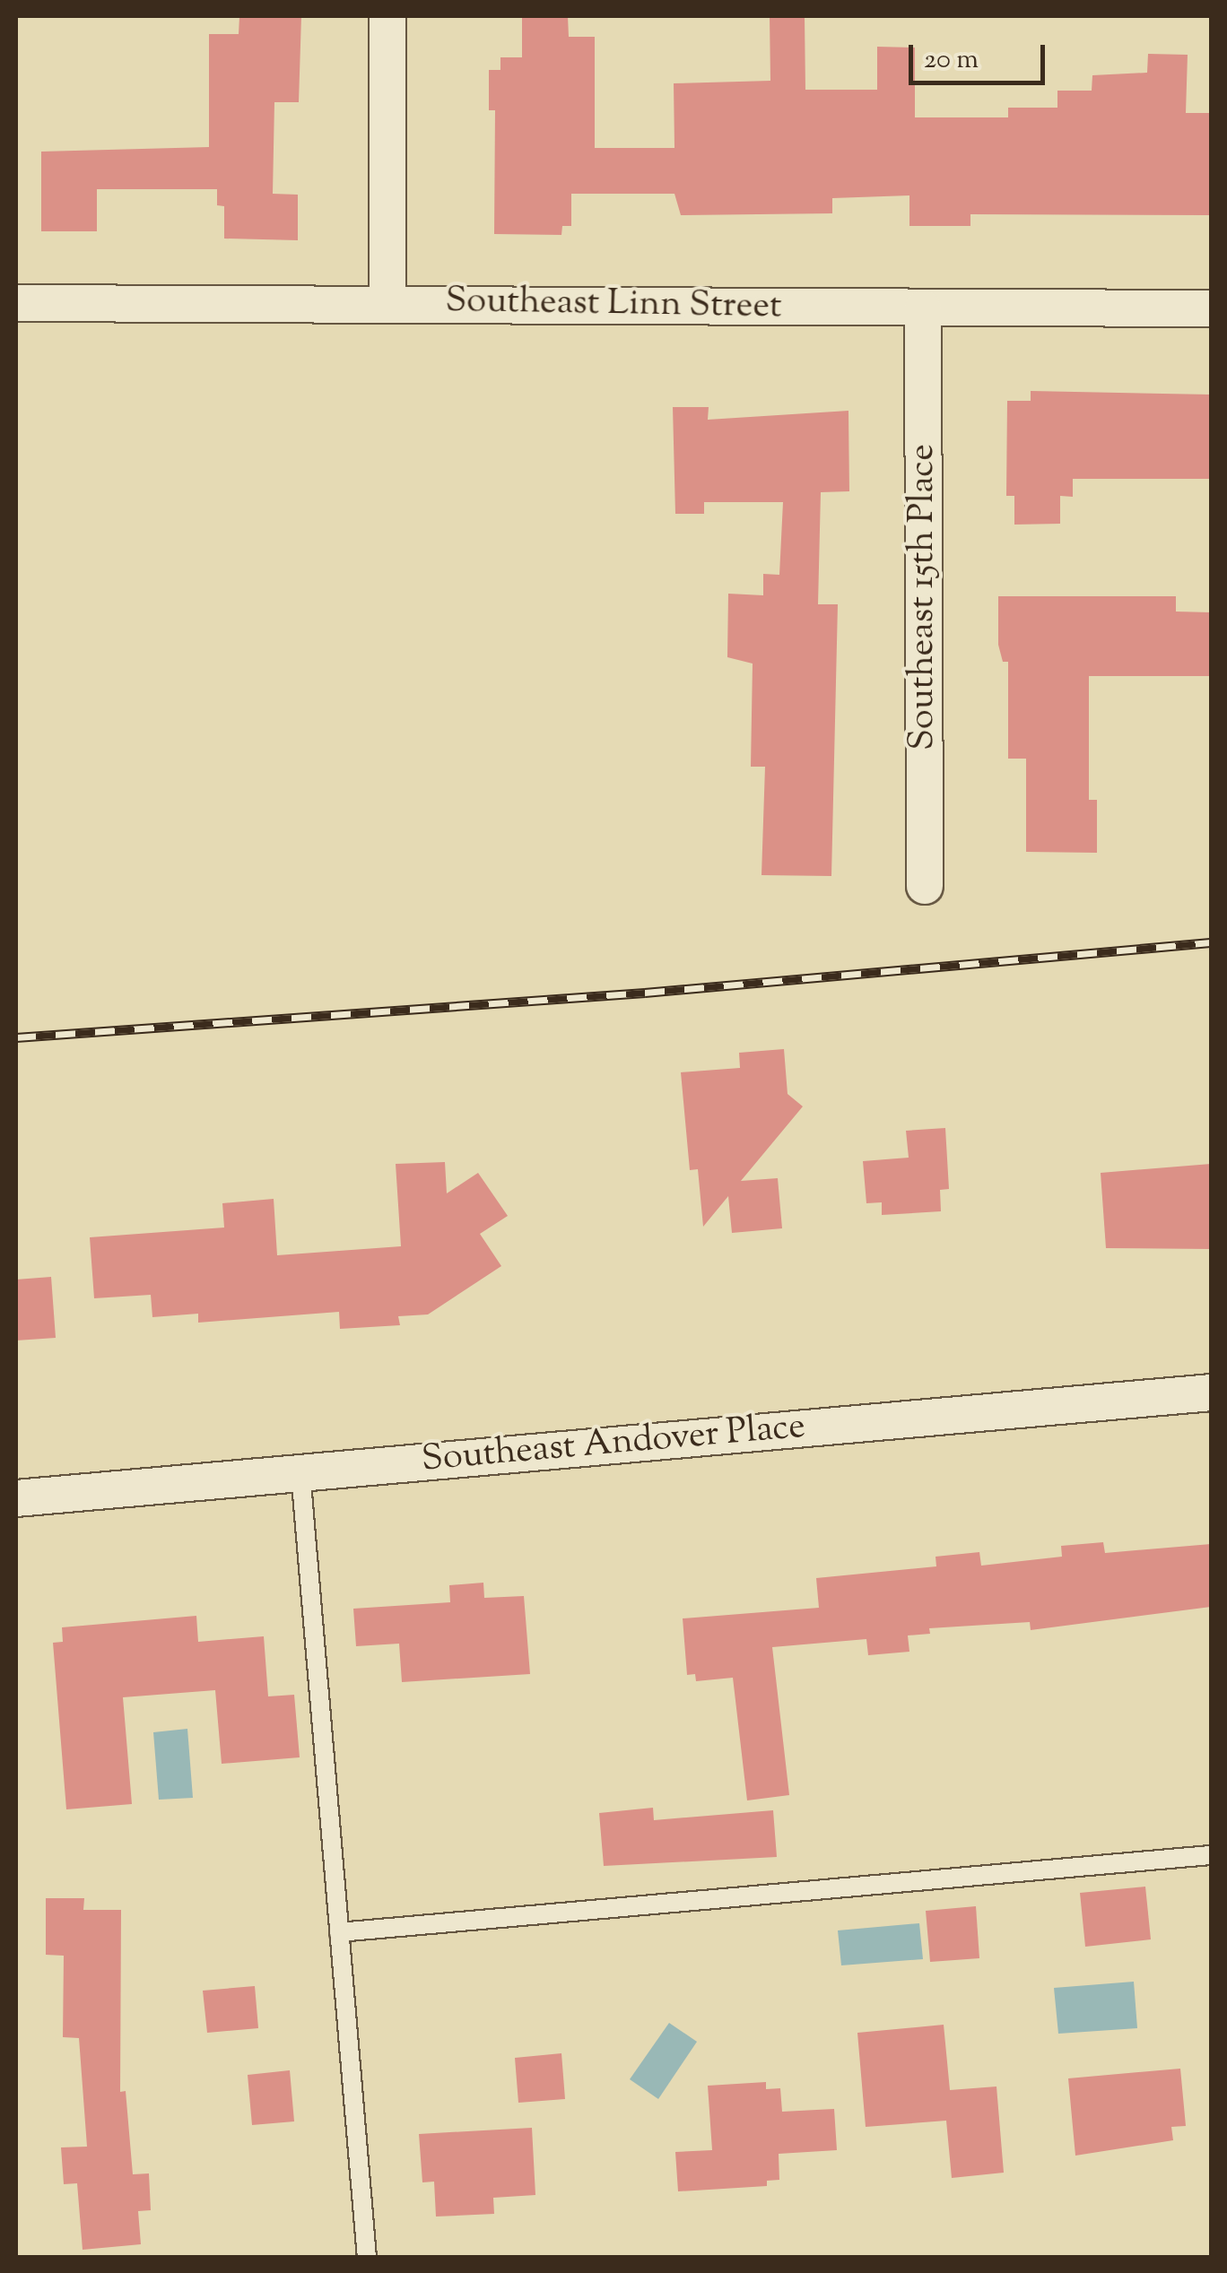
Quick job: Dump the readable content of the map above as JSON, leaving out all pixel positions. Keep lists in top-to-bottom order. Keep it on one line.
{"streets":{"street":["Southeast Linn Street","Southeast 15th Place","Southeast Andover Place"]},"crossings":[["Southeast Linn Street","Southeast 15th Place"]],"scale_bar":"20 m"}
